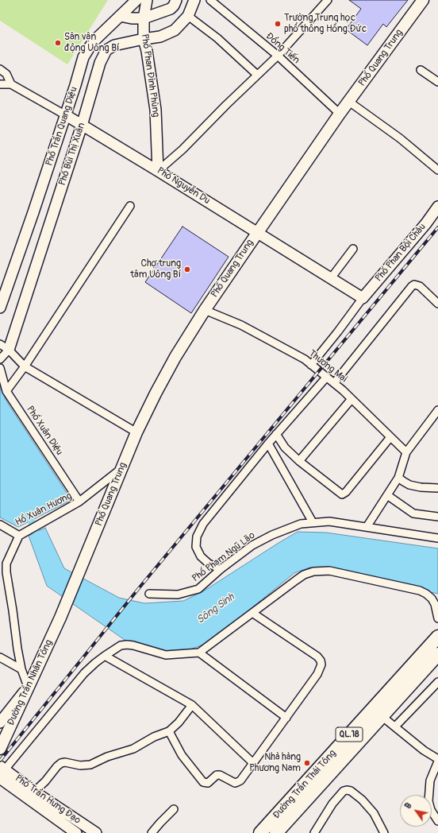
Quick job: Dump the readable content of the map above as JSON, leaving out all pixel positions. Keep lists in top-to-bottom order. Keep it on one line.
{"streets":{"highway":["QL.18","Đường Trần Thái Tông"],"main road":["Phố Quang Trung","Phố Phan Đình Phùng","Phố Trần Quang Diệu","Phố Bùi Thị Xuân","Phố Nguyễn Du","Phố Phan Bội Châu","Đường Trần Nhân Tông","Phố Trần Hưng Đạo"],"street":["Đồng Tiến","Thương Mại","Phố Xuân Diệu","Hồ Xuân Hương","Phố Phạm Ngũ Lão"]},"crossings":[["Đồng Tiến","Phố Quang Trung"],["Phố Quang Trung","Phố Nguyễn Du"],["Phố Quang Trung","Thương Mại"],["Phố Quang Trung","Hồ Xuân Hương"],["Phố Quang Trung","Đường Trần Nhân Tông"],["Phố Phan Đình Phùng","Phố Bùi Thị Xuân"],["Phố Phan Đình Phùng","Phố Nguyễn Du"],["Phố Trần Quang Diệu","Phố Nguyễn Du"],["Phố Bùi Thị Xuân","Phố Nguyễn Du"],["Phố Nguyễn Du","Phố Phan Bội Châu"],["Phố Xuân Diệu","Hồ Xuân Hương"]],"water":["Sông Sinh"],"places":["Trường Trung học phổ thông Hồng Đức","Sân vận động Uông Bí","Chợ trung tâm Uông Bí","Nhà hàng Phương Nam"],"north":"top left"}
